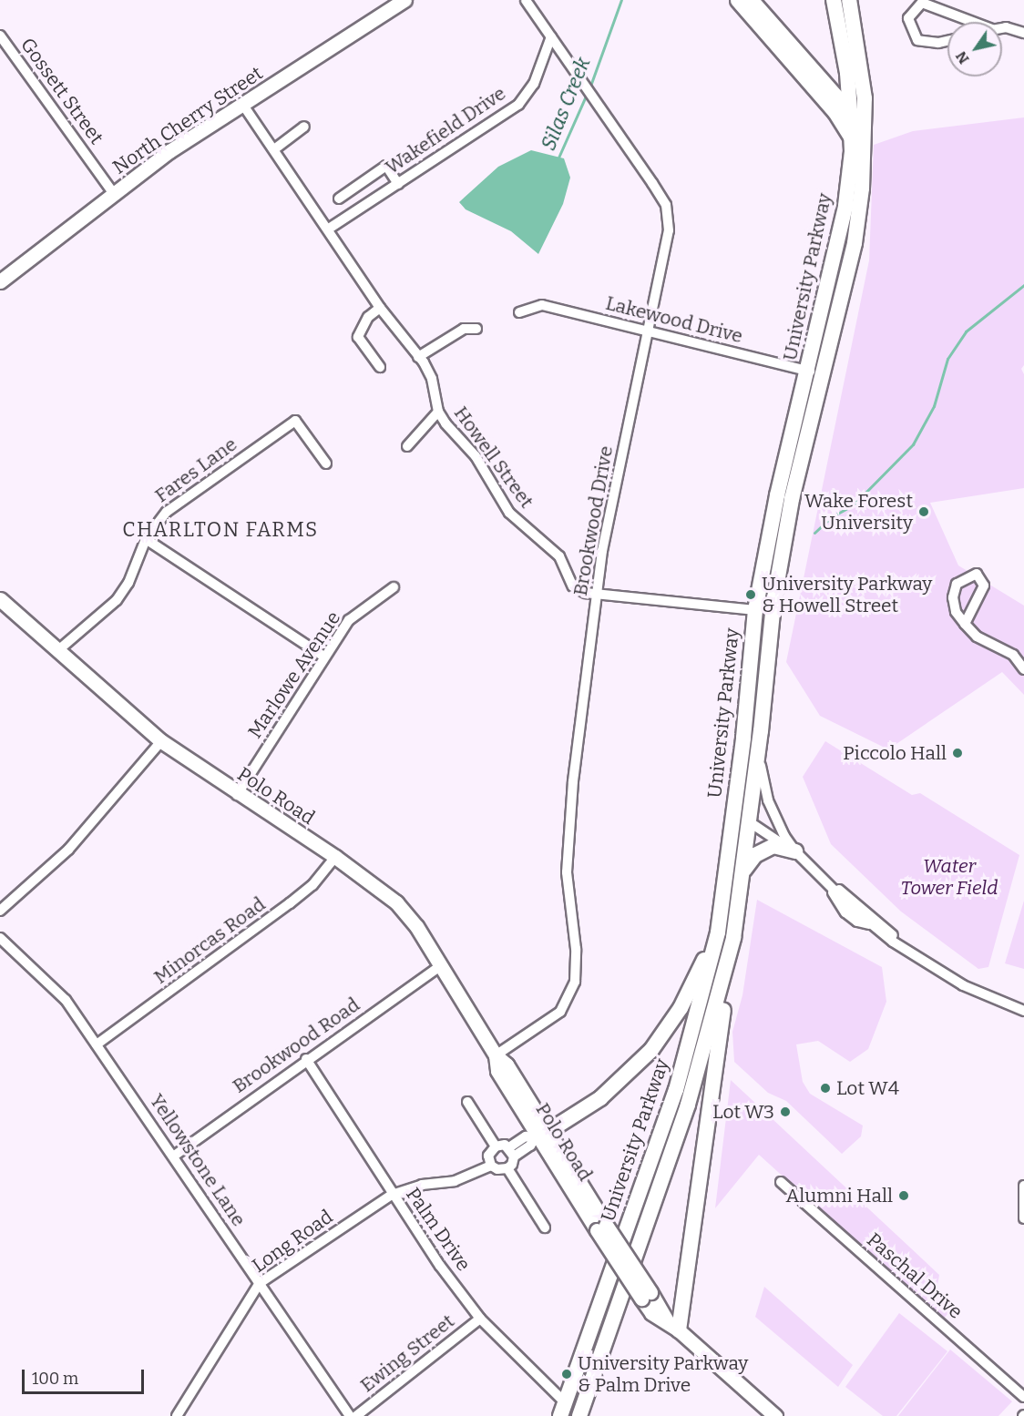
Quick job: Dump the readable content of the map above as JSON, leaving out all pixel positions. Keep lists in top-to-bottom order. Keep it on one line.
{"streets":{"main road":["North Cherry Street","University Parkway","Polo Road"],"street":["Gossett Street","Wakefield Drive","Lakewood Drive","Howell Street","Fares Lane","Brookwood Drive","Marlowe Avenue","Minorcas Road","Brookwood Road","Yellowstone Lane","Palm Drive","Long Road","Paschal Drive","Ewing Street"]},"crossings":[["Gossett Street","North Cherry Street"],["North Cherry Street","Howell Street"],["Wakefield Drive","Howell Street"],["Wakefield Drive","Brookwood Drive"],["University Parkway","Lakewood Drive"],["University Parkway","Howell Street"],["University Parkway","Palm Drive"],["Lakewood Drive","Brookwood Drive"],["Howell Street","Brookwood Drive"],["Fares Lane","Polo Road"],["Brookwood Drive","Polo Road"],["Marlowe Avenue","Polo Road"],["Polo Road","Minorcas Road"],["Polo Road","Brookwood Road"],["Minorcas Road","Yellowstone Lane"],["Brookwood Road","Yellowstone Lane"],["Brookwood Road","Palm Drive"],["Yellowstone Lane","Long Road"],["Palm Drive","Long Road"],["Palm Drive","Ewing Street"]],"districts":["CHARLTON FARMS"],"water":["Silas Creek"],"parks":["Water Tower Field"],"places":["Wake Forest University","University Parkway & Howell Street","Piccolo Hall","Lot W4","Lot W3","Alumni Hall","University Parkway & Palm Drive"],"scale_bar":"100 m","north":"bottom left"}
